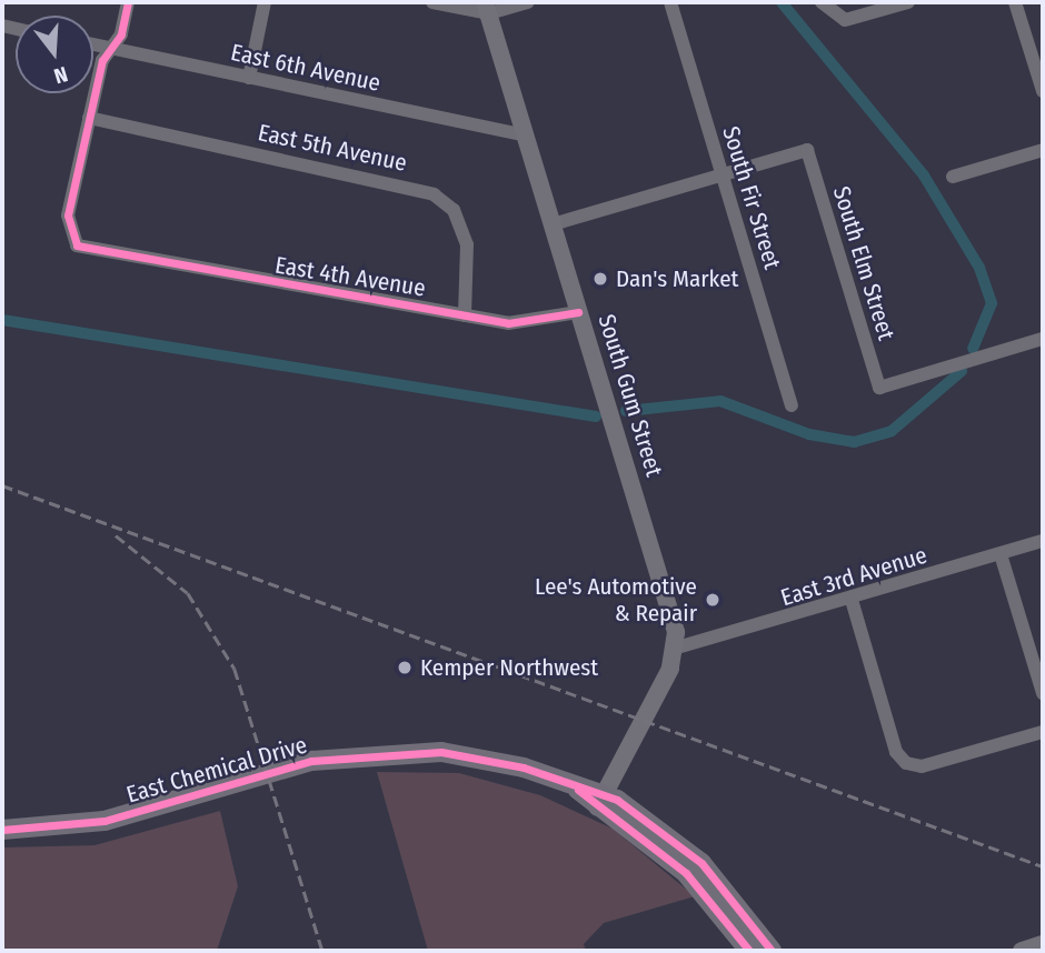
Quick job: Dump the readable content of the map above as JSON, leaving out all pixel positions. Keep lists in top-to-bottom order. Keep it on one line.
{"streets":{"main road":["South Gum Street","East Chemical Drive"],"street":["East 6th Avenue","East 5th Avenue","South Fir Street","South Elm Street","East 4th Avenue","East 3rd Avenue"]},"crossings":[["East 6th Avenue","South Gum Street"],["East 5th Avenue","East 4th Avenue"],["South Fir Street","South Elm Street"],["East 4th Avenue","South Gum Street"],["South Gum Street","East 3rd Avenue"]],"places":["Dan's Market","Lee's Automotive & Repair","Kemper Northwest"],"north":"bottom"}
